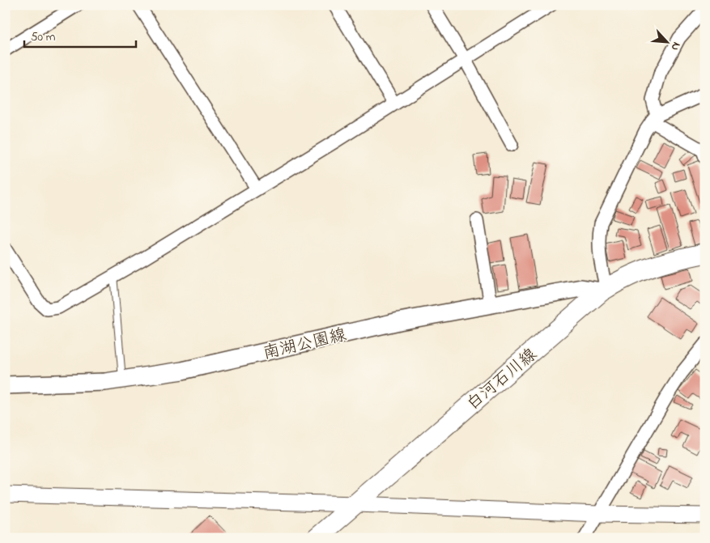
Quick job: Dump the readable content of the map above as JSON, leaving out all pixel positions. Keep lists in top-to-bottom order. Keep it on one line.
{"streets":{"main road":["南湖公園線","白河石川線"]},"crossings":[["南湖公園線","白河石川線"]],"scale_bar":"50 m","north":"bottom right"}
